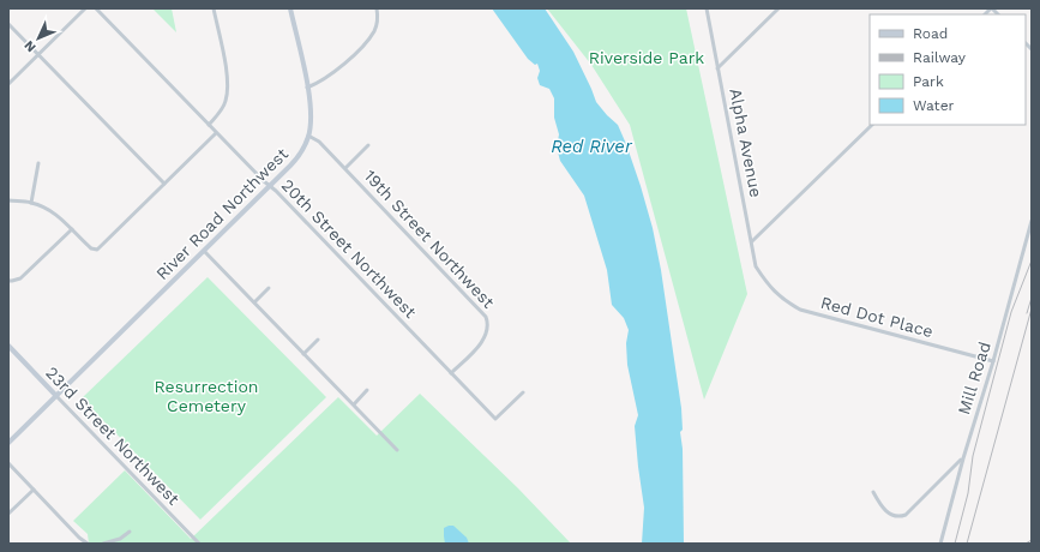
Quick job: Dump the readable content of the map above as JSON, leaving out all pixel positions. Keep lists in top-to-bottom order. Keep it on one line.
{"streets":{"street":["Alpha Avenue","River Road Northwest","19th Street Northwest","20th Street Northwest","Red Dot Place","Mill Road","23rd Street Northwest"]},"crossings":[["Alpha Avenue","Red Dot Place"],["River Road Northwest","19th Street Northwest"],["River Road Northwest","20th Street Northwest"],["River Road Northwest","23rd Street Northwest"],["19th Street Northwest","20th Street Northwest"],["Red Dot Place","Mill Road"]],"water":["Red River"],"parks":["Riverside Park","Resurrection Cemetery"],"legend":["Road","Railway","Park","Water"],"north":"bottom left"}
